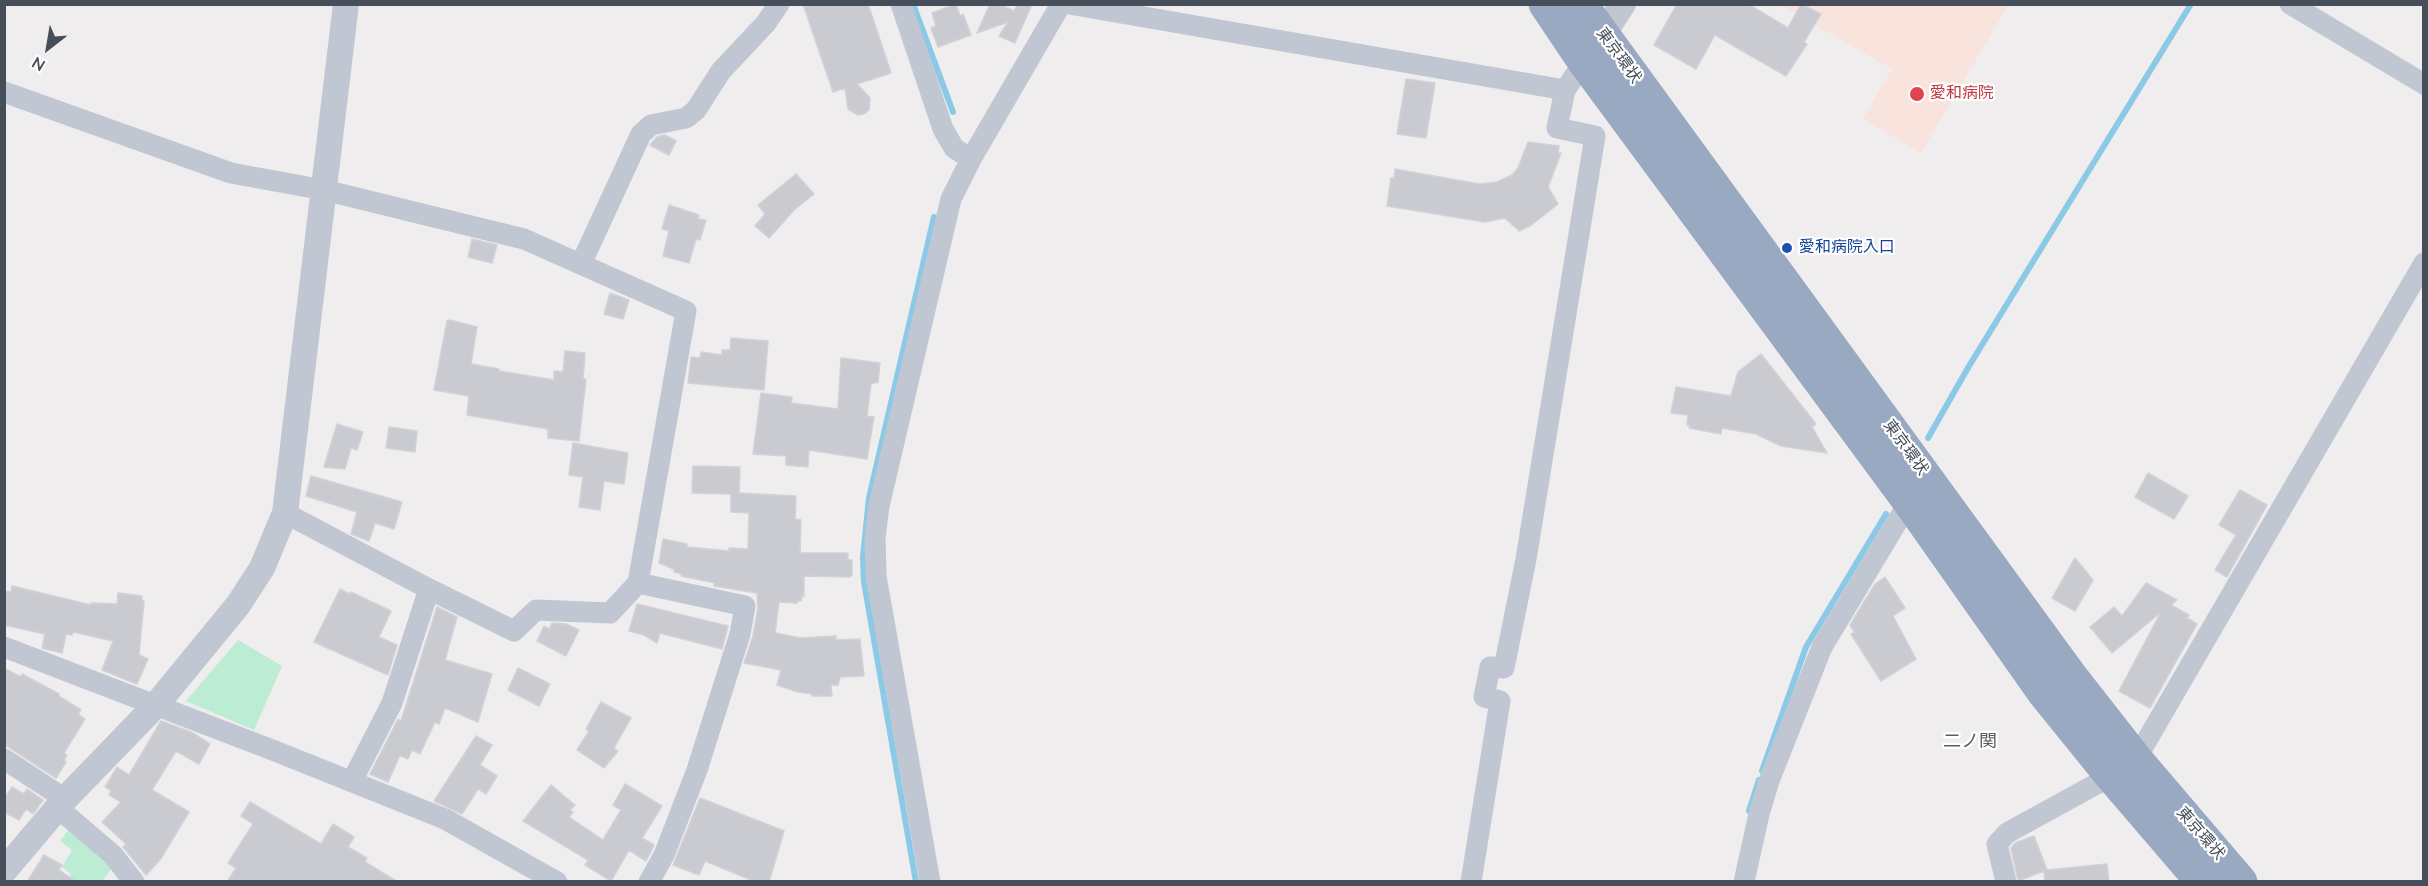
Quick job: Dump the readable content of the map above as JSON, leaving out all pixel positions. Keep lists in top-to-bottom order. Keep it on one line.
{"streets":{"highway":["東京環状"]},"districts":["二ノ関"],"places":["愛和病院","愛和病院入口"],"north":"bottom left"}
